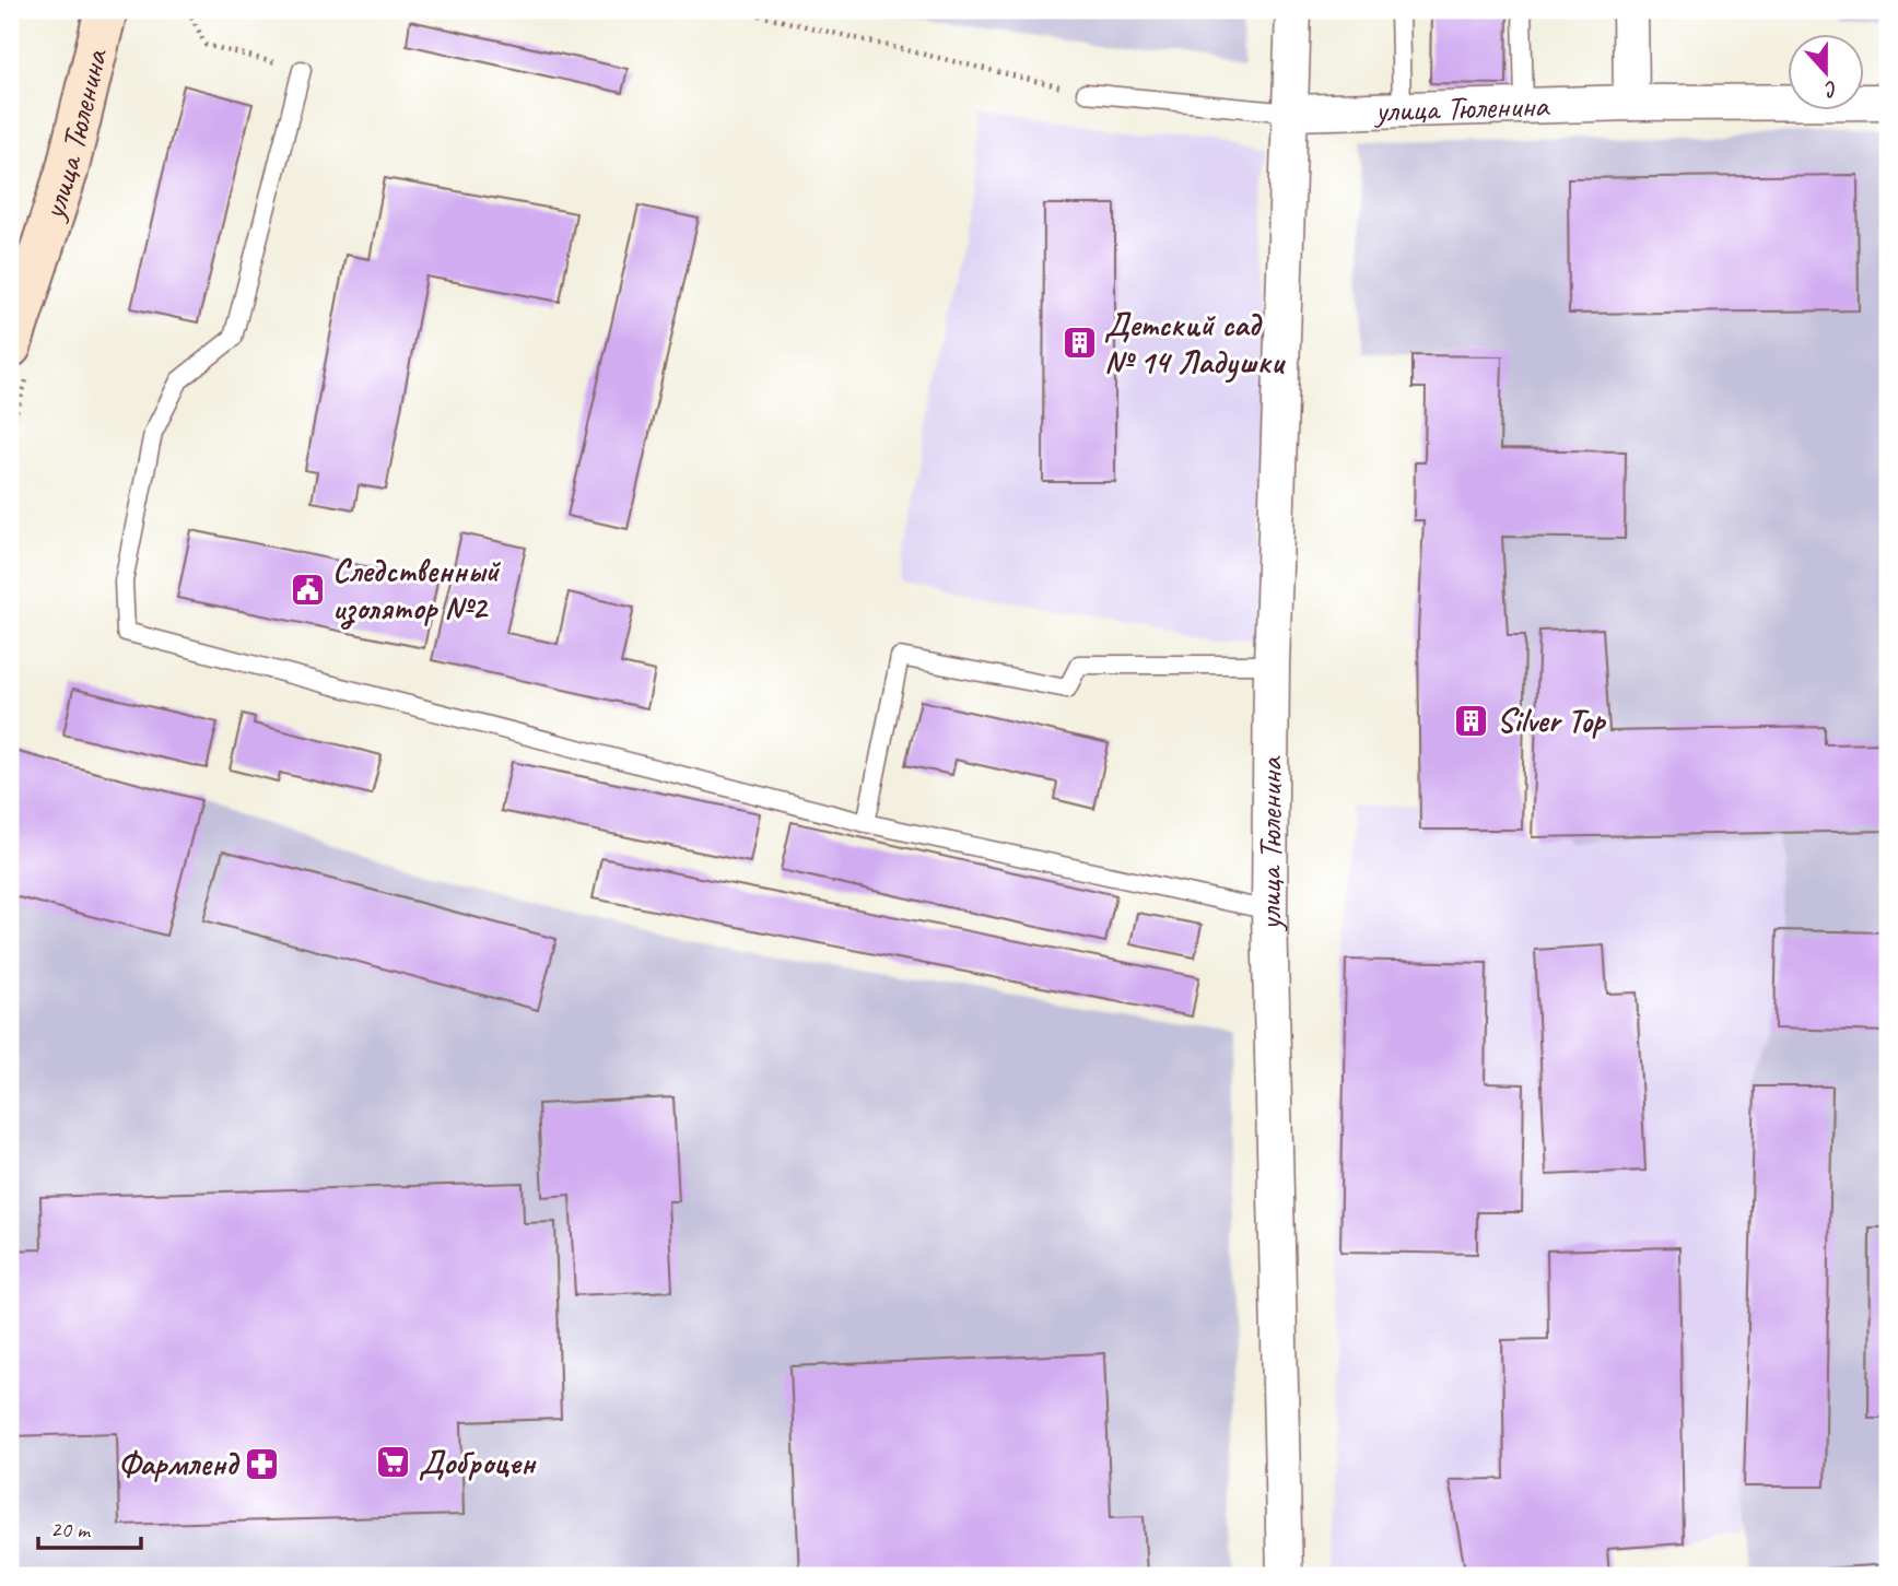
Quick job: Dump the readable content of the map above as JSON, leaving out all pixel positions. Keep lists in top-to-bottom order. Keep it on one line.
{"streets":{"street":["улица Тюленина"]},"places":{"building":["Детский сад № 14 Ладушки","Silver Top"],"public building":["Следственный изолятор №2"],"supermarket":["Доброцен"],"pharmacy":["Фармленд"]},"scale_bar":"20 m","north":"bottom"}
